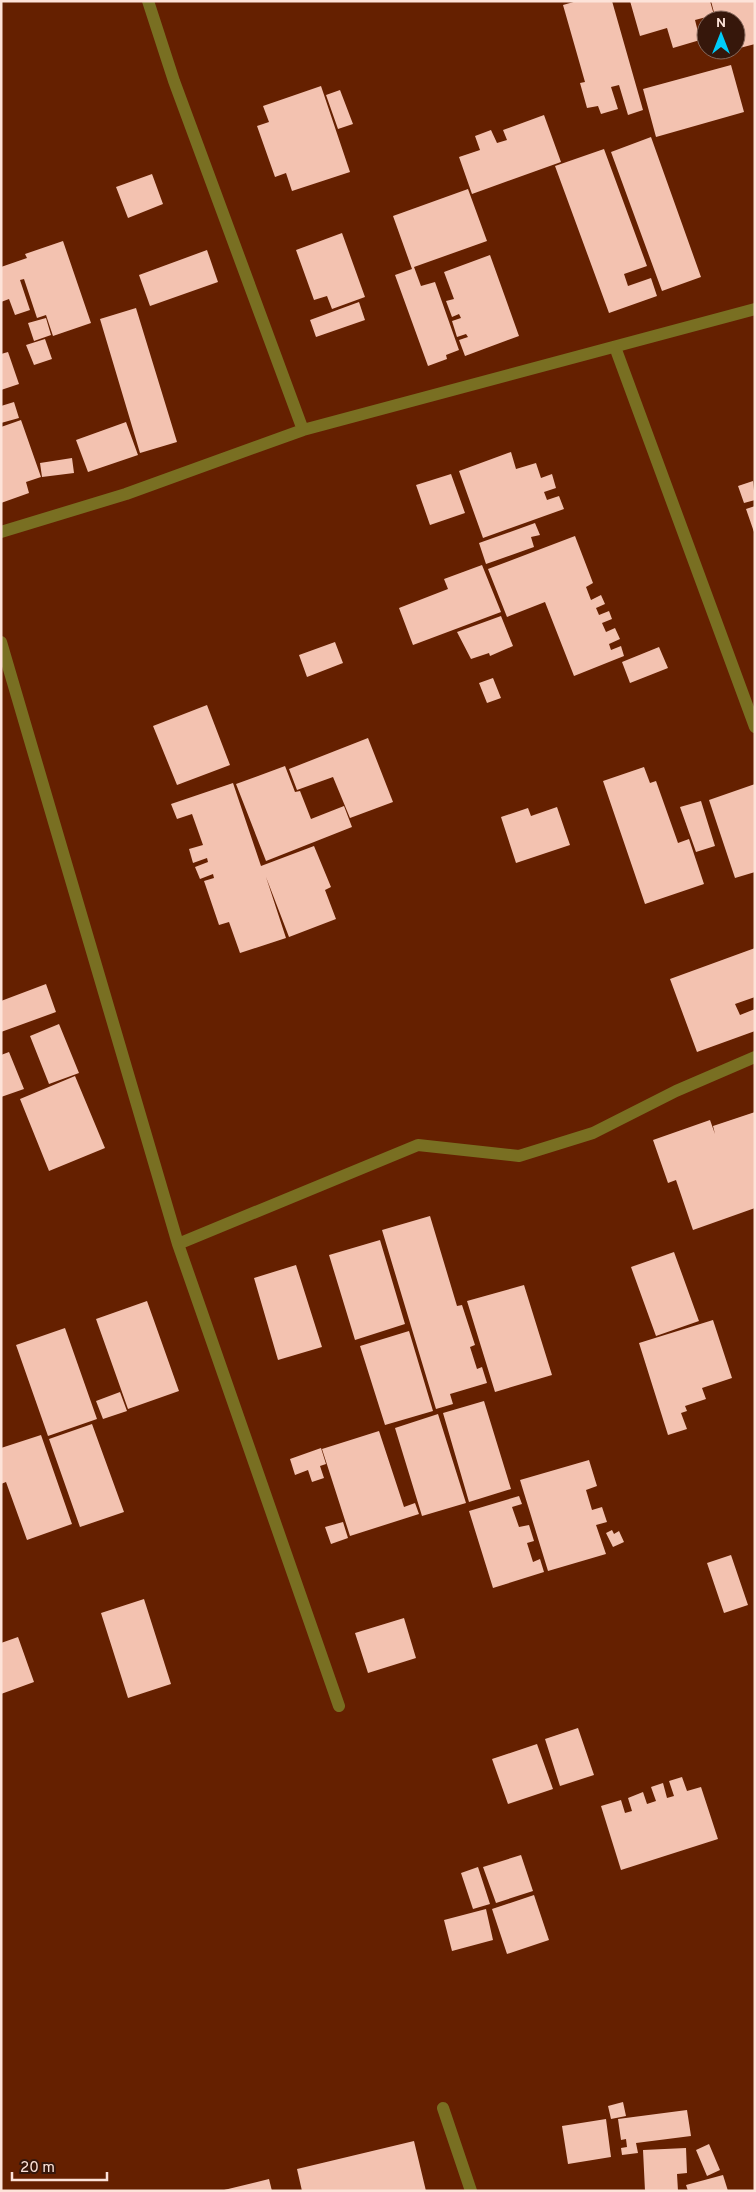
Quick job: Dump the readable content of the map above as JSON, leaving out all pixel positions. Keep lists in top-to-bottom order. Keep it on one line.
{"scale_bar":"20 m","north":"top"}
